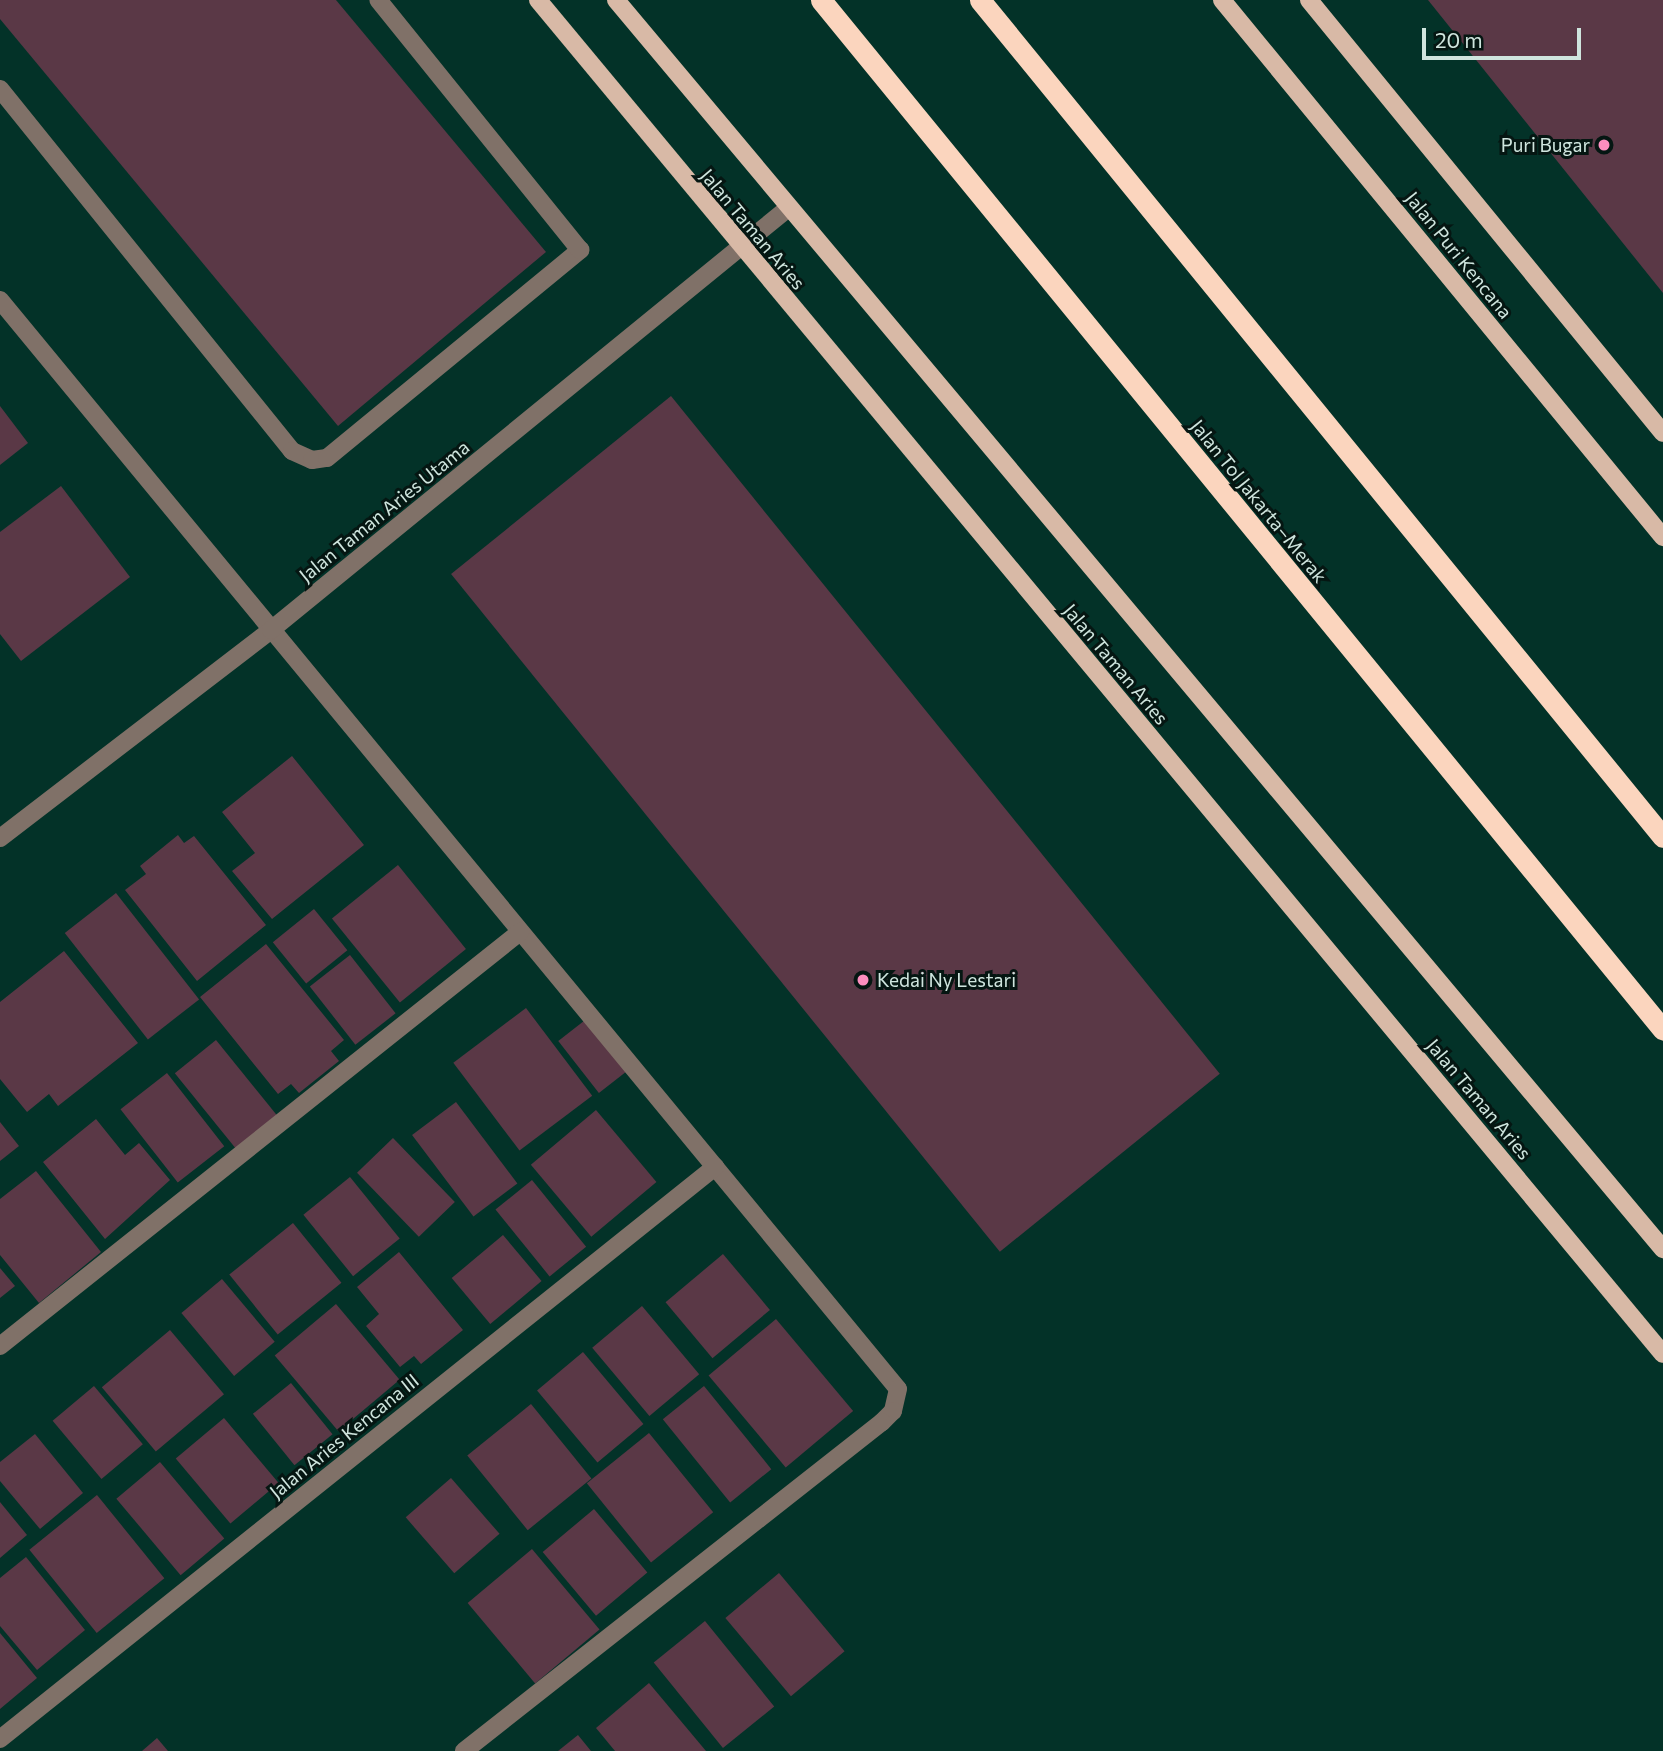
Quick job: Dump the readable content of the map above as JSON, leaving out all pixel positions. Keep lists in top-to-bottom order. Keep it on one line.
{"streets":{"highway":["Jalan Tol Jakarta–Merak"],"main road":["Jalan Taman Aries","Jalan Puri Kencana"],"street":["Jalan Taman Aries Utama","Jalan Aries Kencana III"]},"crossings":[["Jalan Taman Aries","Jalan Taman Aries Utama"]],"places":["Puri Bugar","Kedai Ny Lestari"],"scale_bar":"20 m"}
